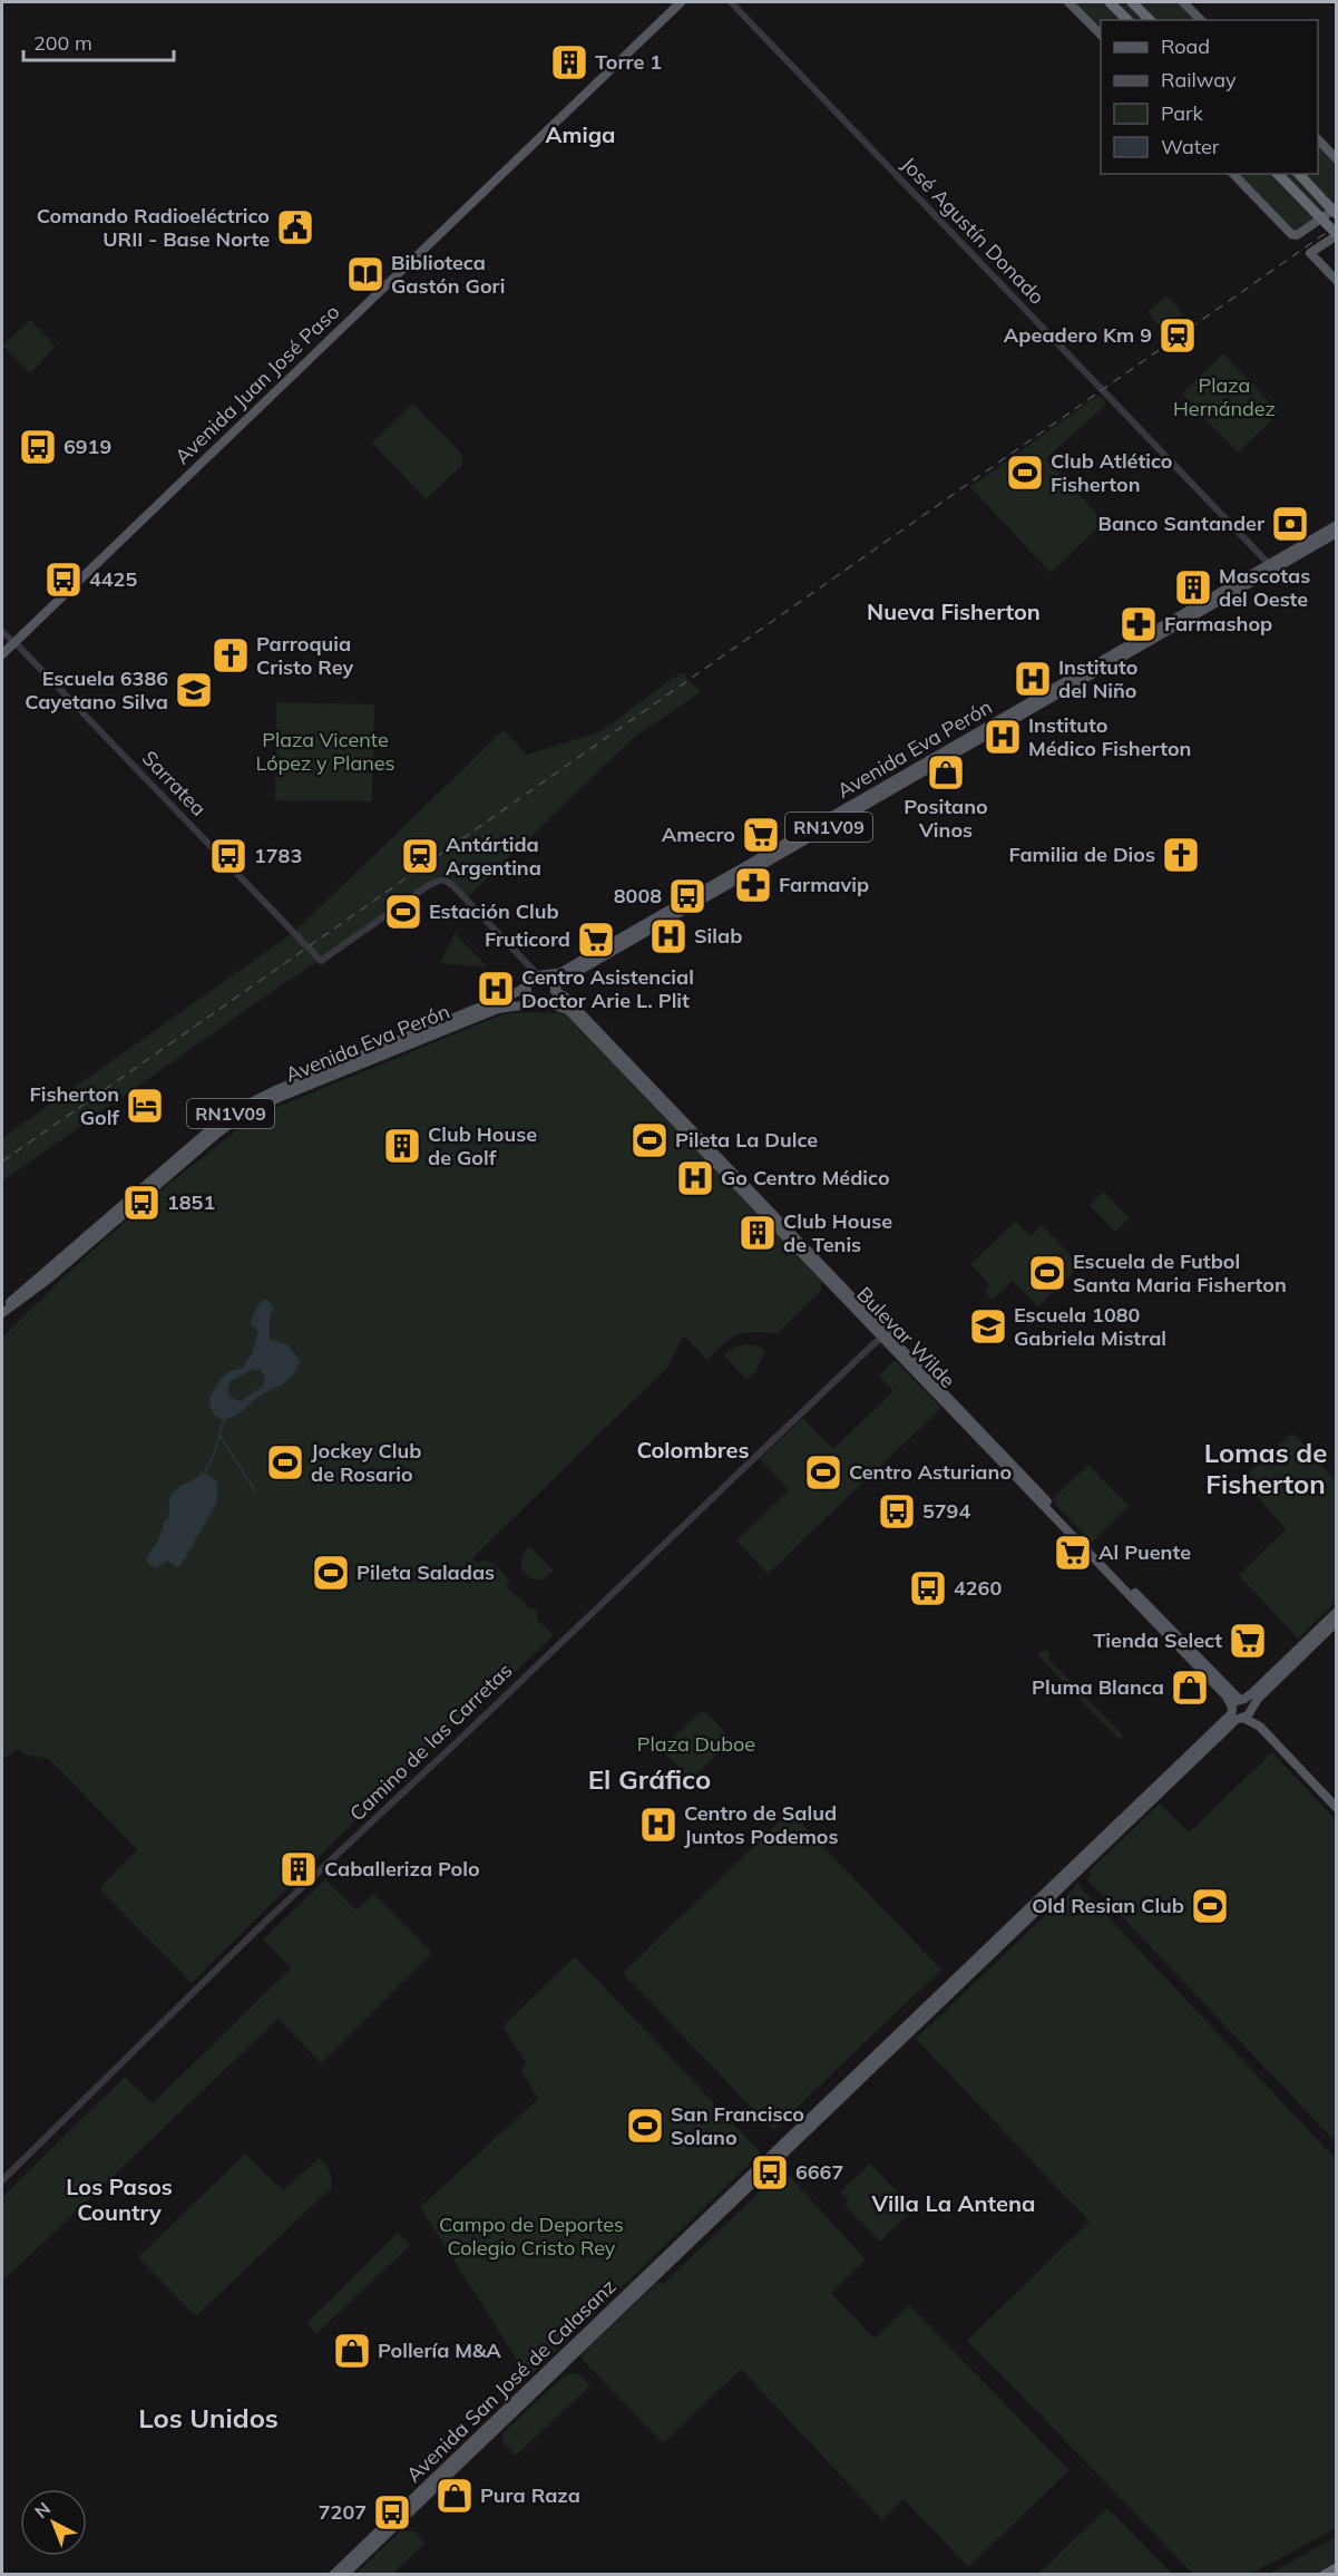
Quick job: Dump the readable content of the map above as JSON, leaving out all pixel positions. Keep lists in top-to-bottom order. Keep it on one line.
{"streets":{"main road":["Avenida Juan José Paso","Avenida Eva Perón","RN1V09","Bulevar Wilde","Avenida San José de Calasanz"],"street":["José Agustín Donado","Sarratea","Camino de las Carretas"]},"crossings":[["José Agustín Donado","Avenida Eva Perón"],["Avenida Juan José Paso","Sarratea"],["Avenida Eva Perón","Sarratea"],["Avenida Eva Perón","RN1V09"],["Avenida Eva Perón","Bulevar Wilde"],["Sarratea","RN1V09"],["Sarratea","Bulevar Wilde"],["RN1V09","Bulevar Wilde"],["Bulevar Wilde","Camino de las Carretas"],["Bulevar Wilde","Avenida San José de Calasanz"]],"districts":["Amiga","Nueva Fisherton","Colombres","Lomas de Fisherton","El Gráfico","Los Pasos Country","Villa La Antena","Los Unidos"],"parks":["Plaza Hernández","Plaza Vicente López y Planes","Plaza Duboe","Campo de Deportes Colegio Cristo Rey"],"places":{"building":["Torre 1","Mascotas del Oeste","Club House de Golf","Club House de Tenis","Caballeriza Polo"],"public building":["Comando Radioeléctrico URII - Base Norte"],"library":["Biblioteca Gastón Gori"],"station":["Apeadero Km 9","Antártida Argentina"],"bus stop":["6919","4425","1783","8008","1851","5794","4260","6667","7207"],"sports":["Club Atlético Fisherton","Estación Club","Pileta La Dulce","Escuela de Futbol Santa Maria Fisherton","Jockey Club de Rosario","Centro Asturiano","Pileta Saladas","Old Resian Club","San Francisco Solano"],"bank":["Banco Santander"],"pharmacy":["Farmashop","Farmavip"],"church":["Parroquia Cristo Rey","Familia de Dios"],"hospital":["Instituto del Niño","Instituto Médico Fisherton","Silab","Centro Asistencial Doctor Arie L. Plit","Go Centro Médico","Centro de Salud Juntos Podemos"],"school or university":["Escuela 6386 Cayetano Silva","Escuela 1080 Gabriela Mistral"],"shop":["Positano Vinos","Pluma Blanca","Pollería M&A","Pura Raza"],"supermarket":["Amecro","Fruticord","Al Puente","Tienda Select"],"hotel":["Fisherton Golf"]},"legend":["Road","Railway","Park","Water"],"scale_bar":"200 m","north":"top left"}
